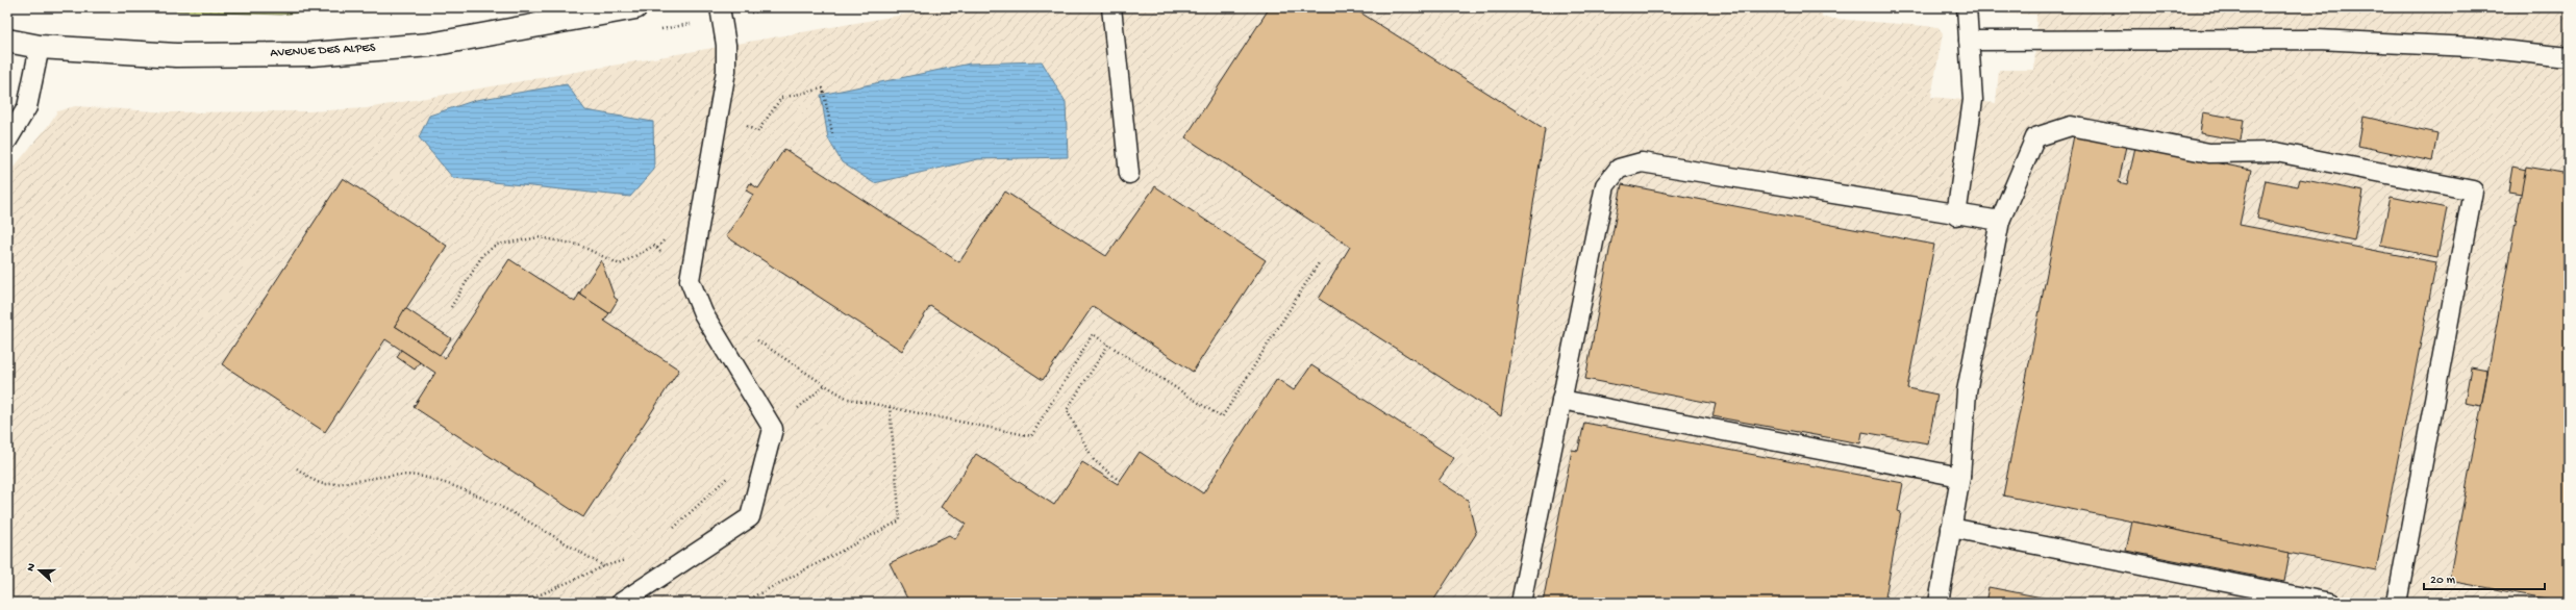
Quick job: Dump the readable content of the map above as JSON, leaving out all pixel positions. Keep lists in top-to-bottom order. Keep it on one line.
{"streets":{"main road":["AVENUE DES ALPES"]},"scale_bar":"20 m","north":"left"}
